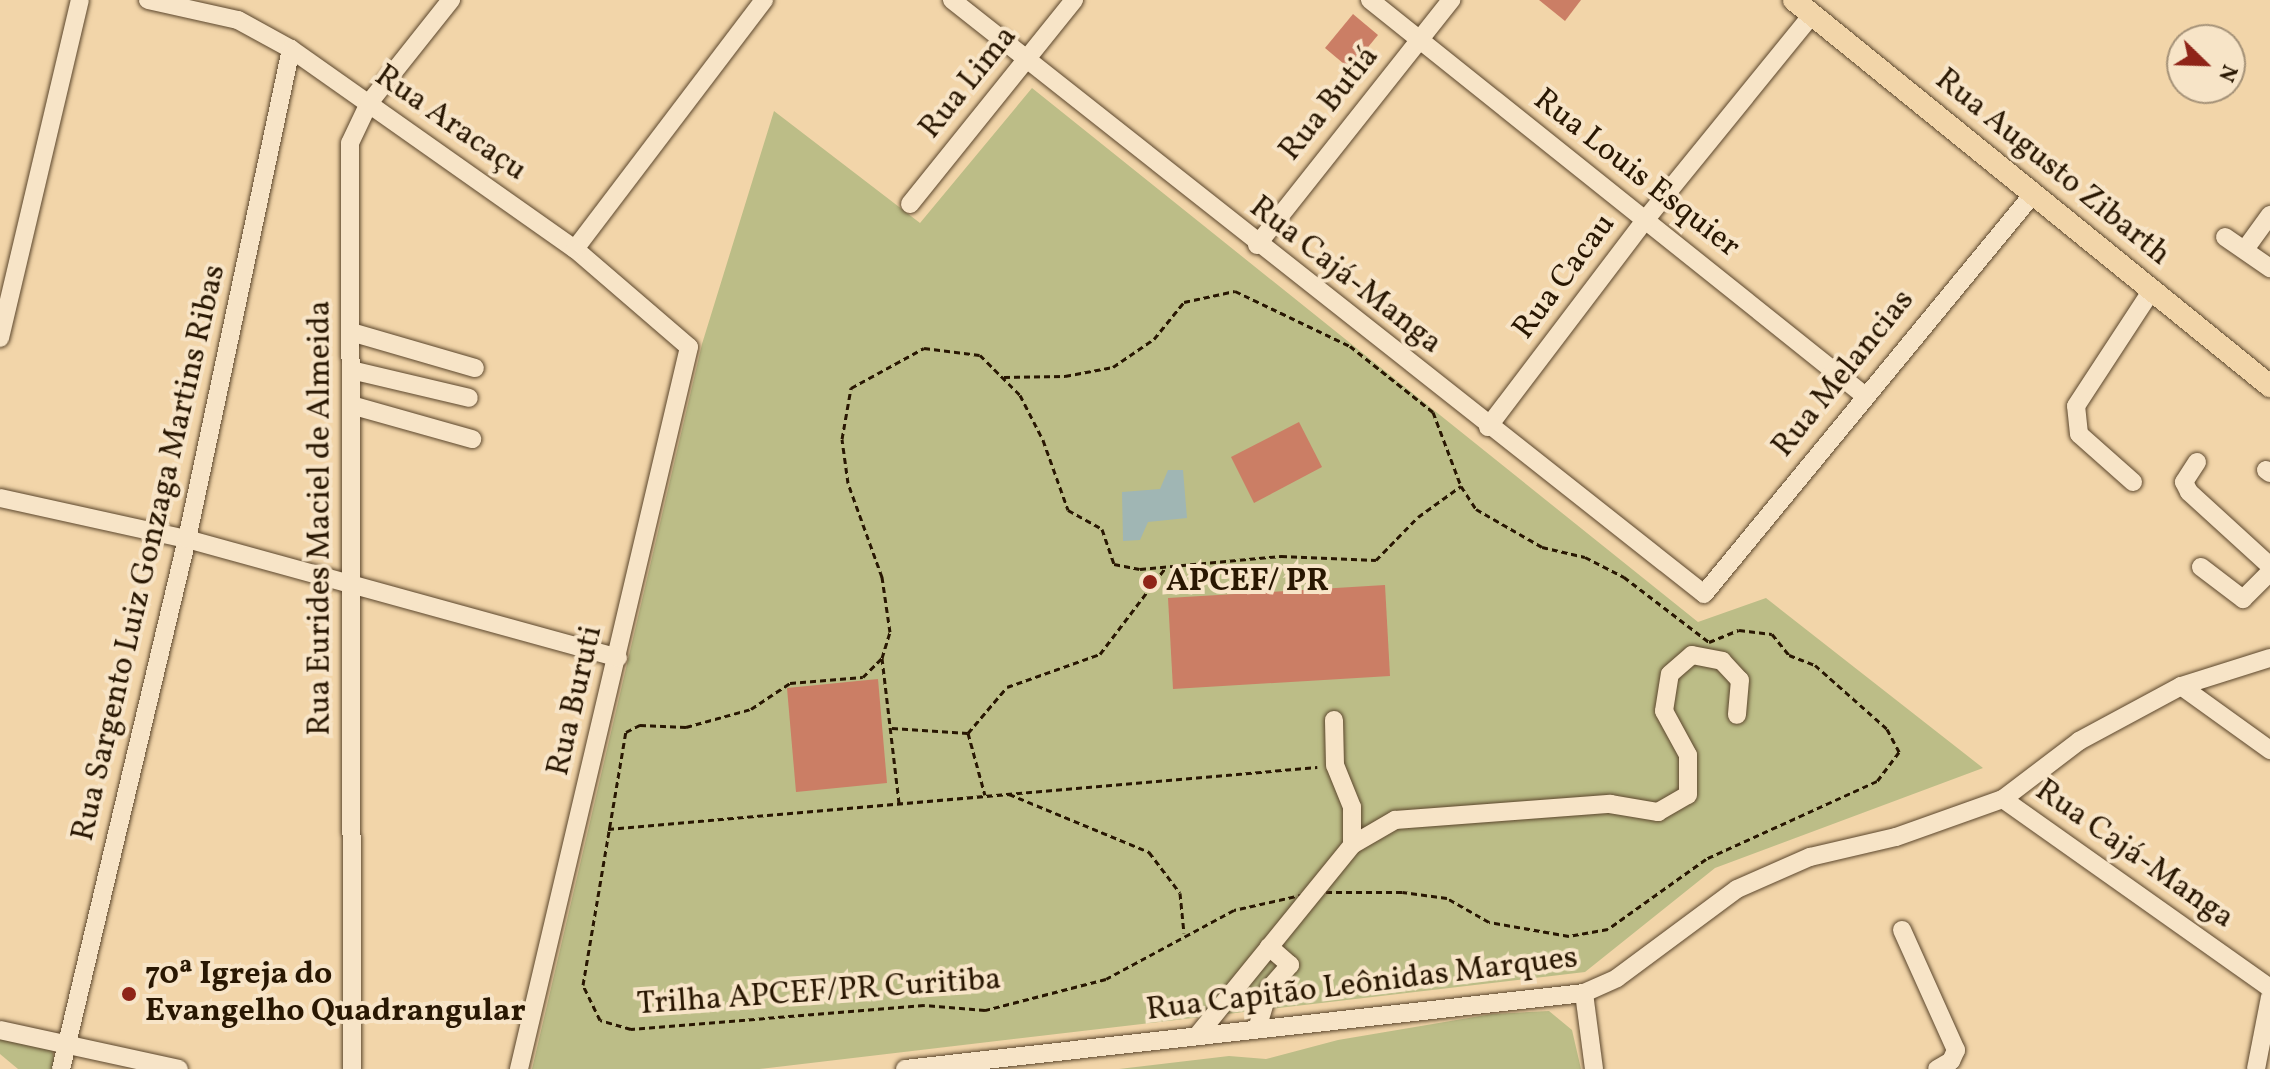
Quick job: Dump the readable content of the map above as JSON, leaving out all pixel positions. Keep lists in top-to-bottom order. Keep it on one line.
{"streets":{"main road":["Rua Augusto Zibarth"],"street":["Rua Lima","Rua Butiá","Rua Aracaçu","Rua Louis Esquier","Rua Cajá-Manga","Rua Cacau","Rua Melancias","Rua Eurides Maciel de Almeida","Rua Sargento Luiz Gonzaga Martins Ribas","Rua Buruti","Rua Capitão Leônidas Marques"],"path":["Trilha APCEF/PR Curitiba"]},"crossings":[["Rua Lima","Rua Cajá-Manga"],["Rua Butiá","Rua Louis Esquier"],["Rua Butiá","Rua Cajá-Manga"],["Rua Aracaçu","Rua Eurides Maciel de Almeida"],["Rua Aracaçu","Rua Sargento Luiz Gonzaga Martins Ribas"],["Rua Aracaçu","Rua Buruti"],["Rua Augusto Zibarth","Rua Cacau"],["Rua Augusto Zibarth","Rua Melancias"],["Rua Louis Esquier","Rua Cacau"],["Rua Louis Esquier","Rua Melancias"],["Rua Cajá-Manga","Rua Cacau"],["Rua Cajá-Manga","Rua Melancias"],["Rua Cajá-Manga","Rua Capitão Leônidas Marques"]],"places":["APCEF/ PR","70ª Igreja do Evangelho Quadrangular"],"north":"bottom right"}
